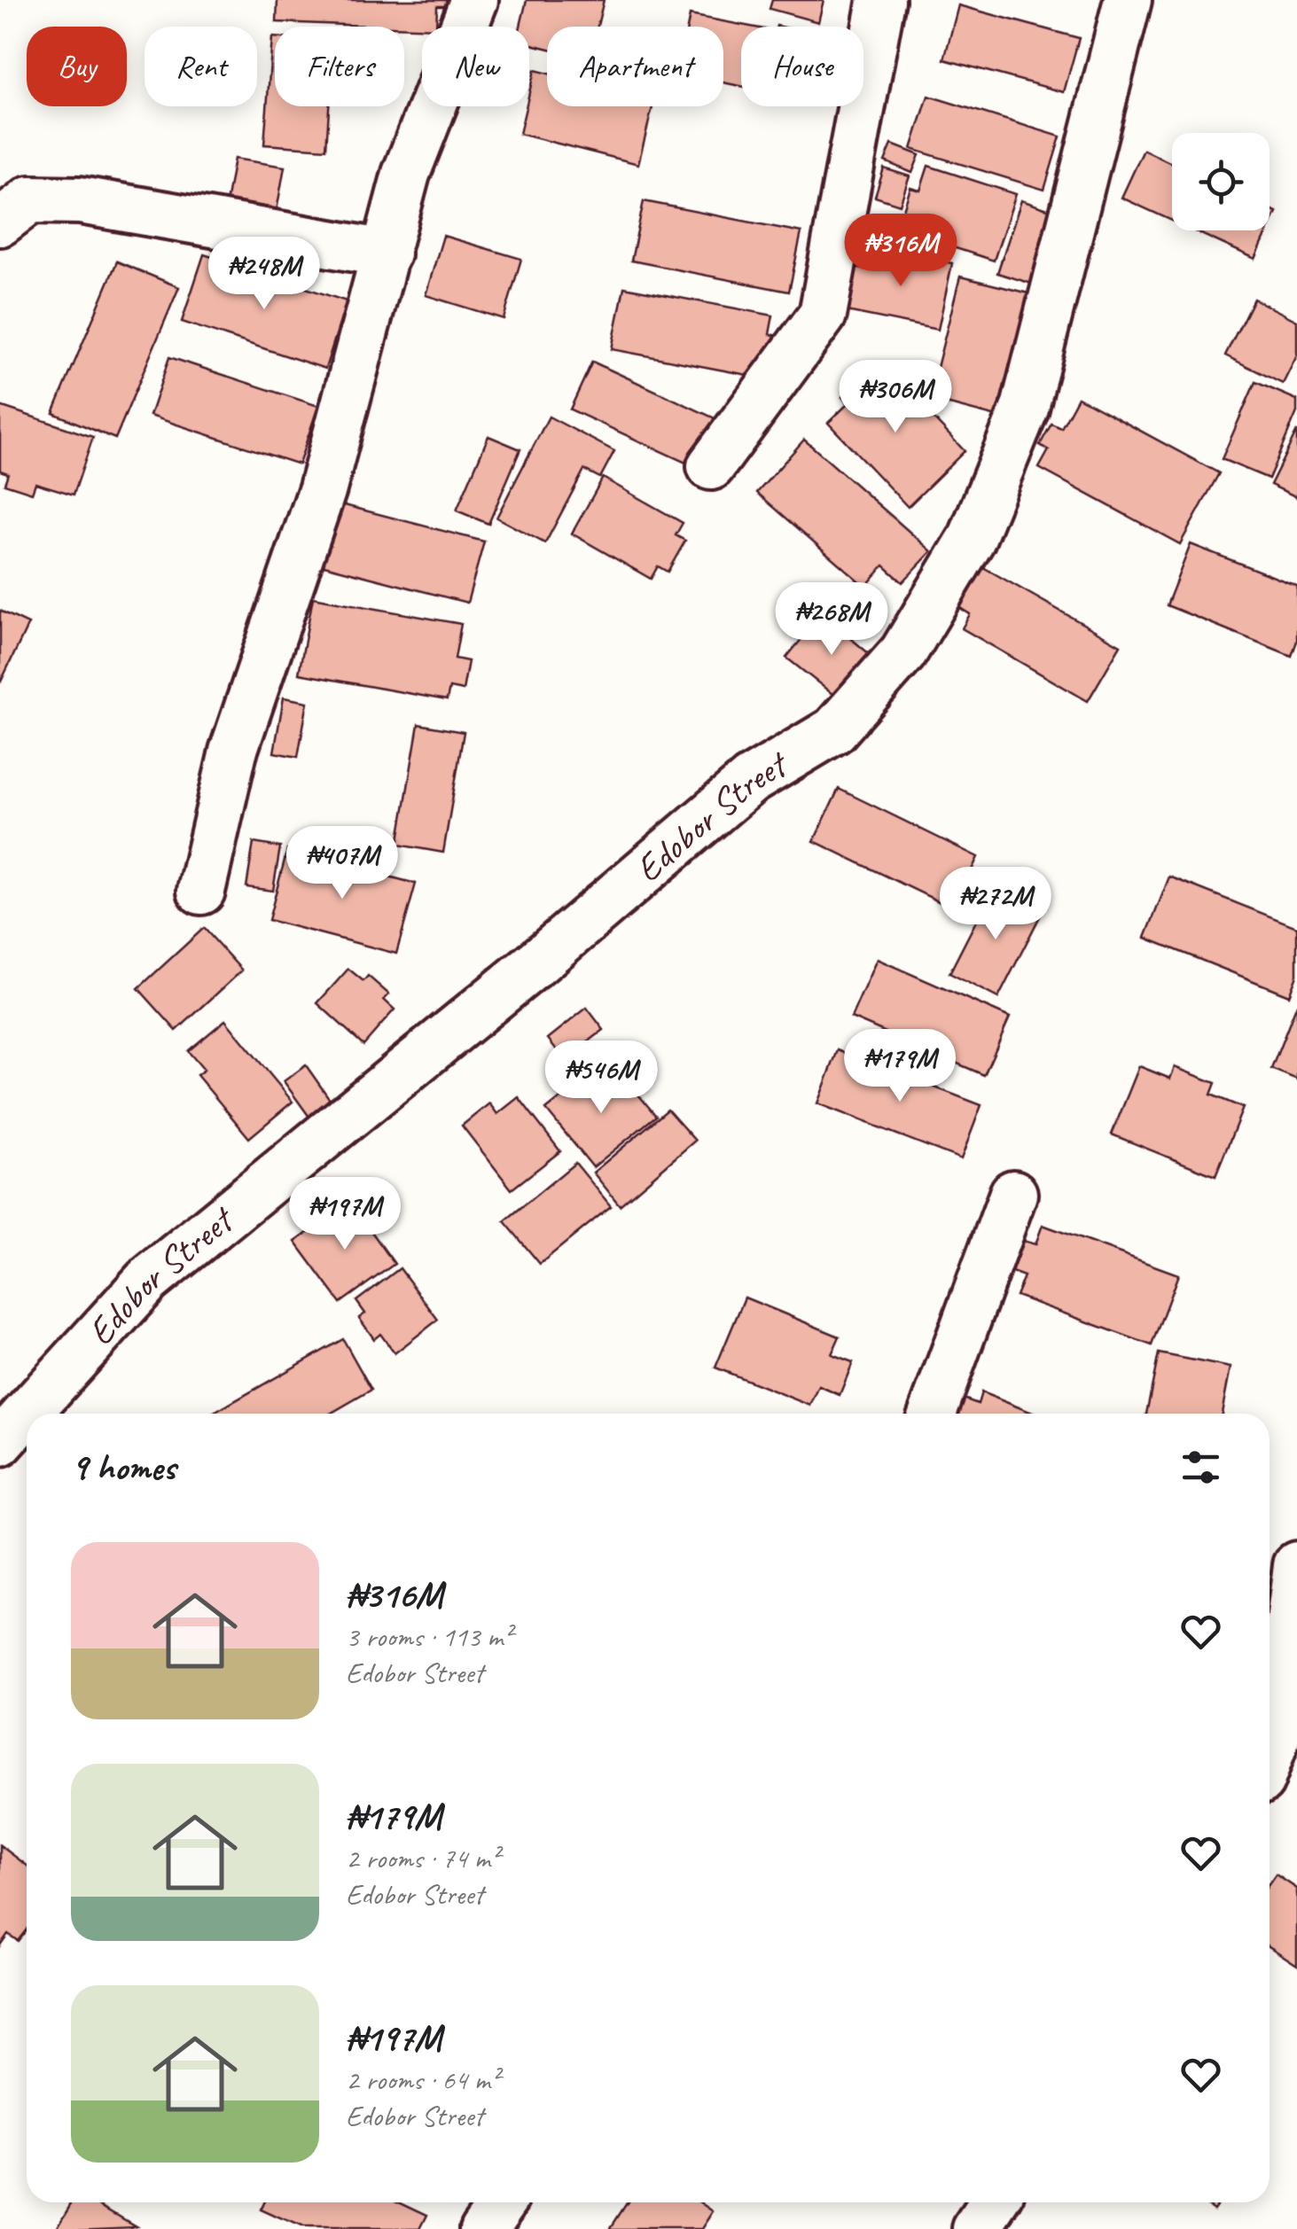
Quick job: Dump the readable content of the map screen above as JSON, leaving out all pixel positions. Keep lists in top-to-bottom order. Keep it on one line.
{"streets":{"street":["Edobor Street"]},"page":{"chip":["Buy","Rent","Filters","New","Apartment","House"],"price":["₦316M","₦248M","₦306M","₦268M","₦407M","₦272M","₦179M","₦546M","₦197M"],"heading":"9 homes","list":[{"name":"₦316M","note":"3 rooms · 113 m² · Edobor Street"},{"name":"₦179M","note":"2 rooms · 74 m² · Edobor Street"},{"name":"₦197M","note":"2 rooms · 64 m² · Edobor Street"}]}}
